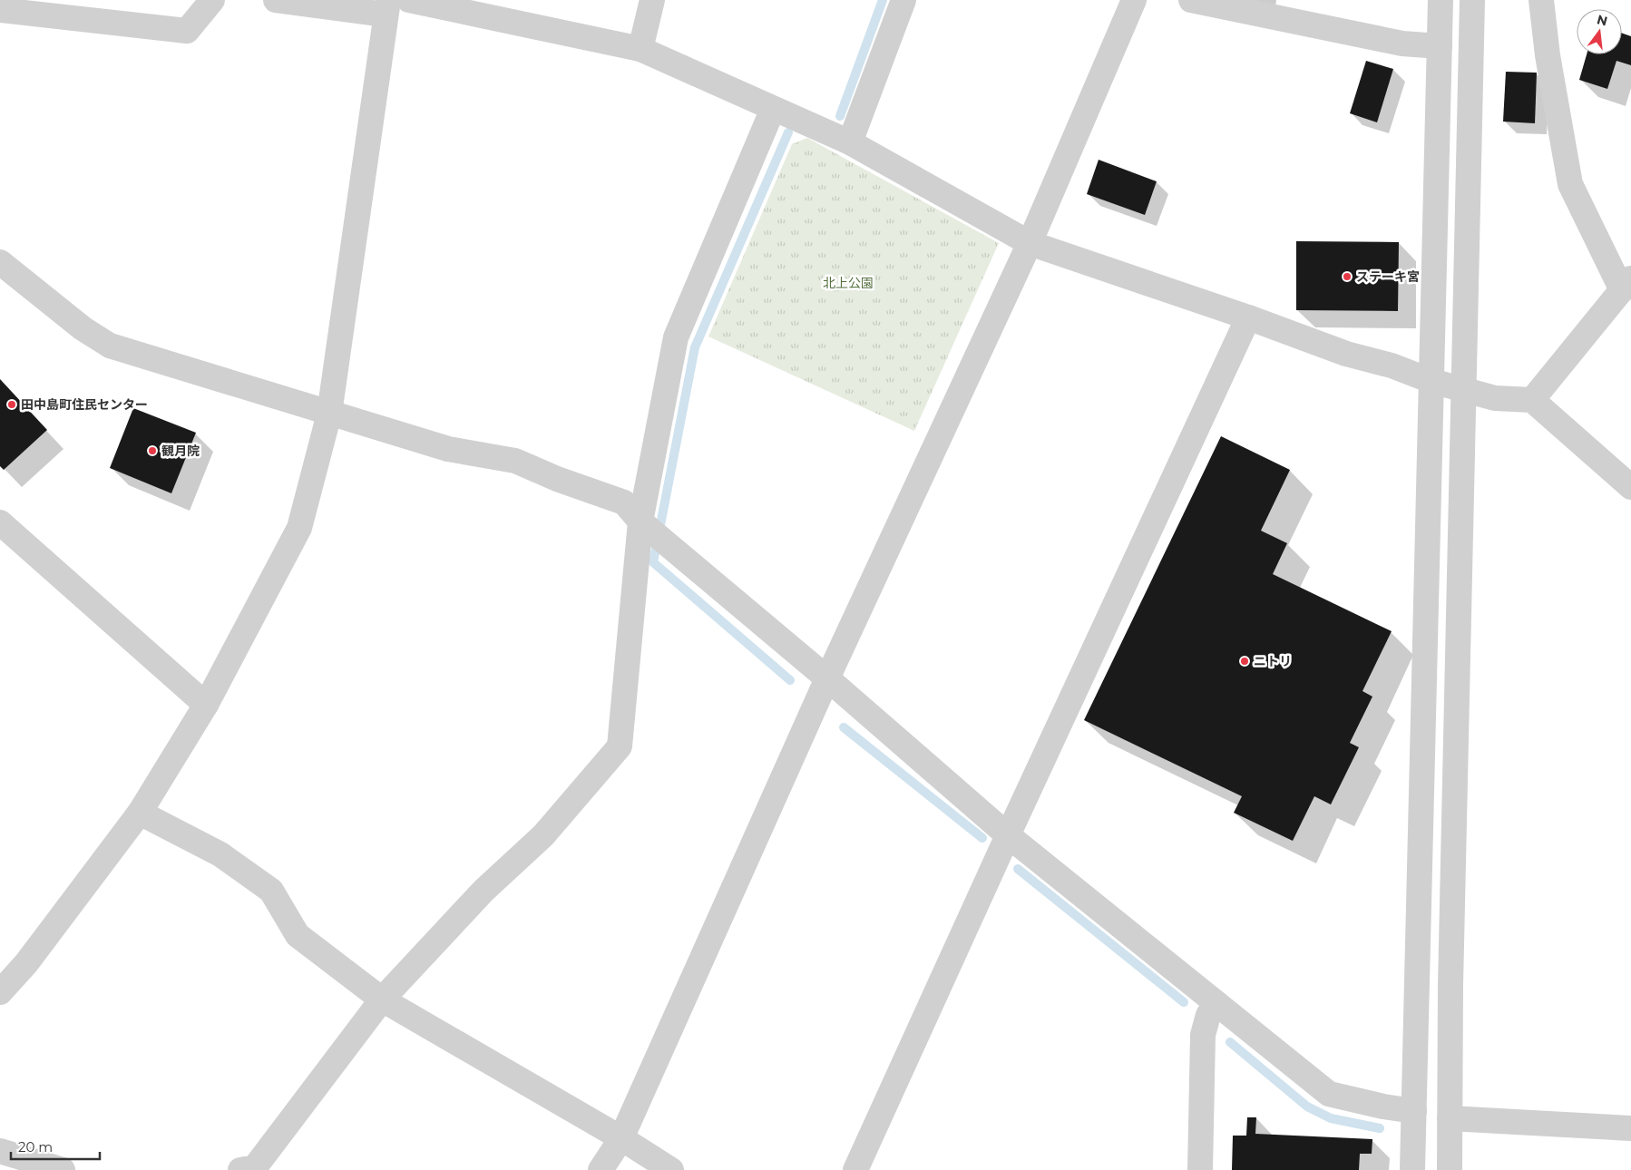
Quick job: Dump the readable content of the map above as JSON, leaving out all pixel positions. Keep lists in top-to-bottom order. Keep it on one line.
{"parks":["北上公園"],"places":["ステーキ宮","田中島町住民センター","観月院","ニトリ"],"scale_bar":"20 m","north":"top"}
